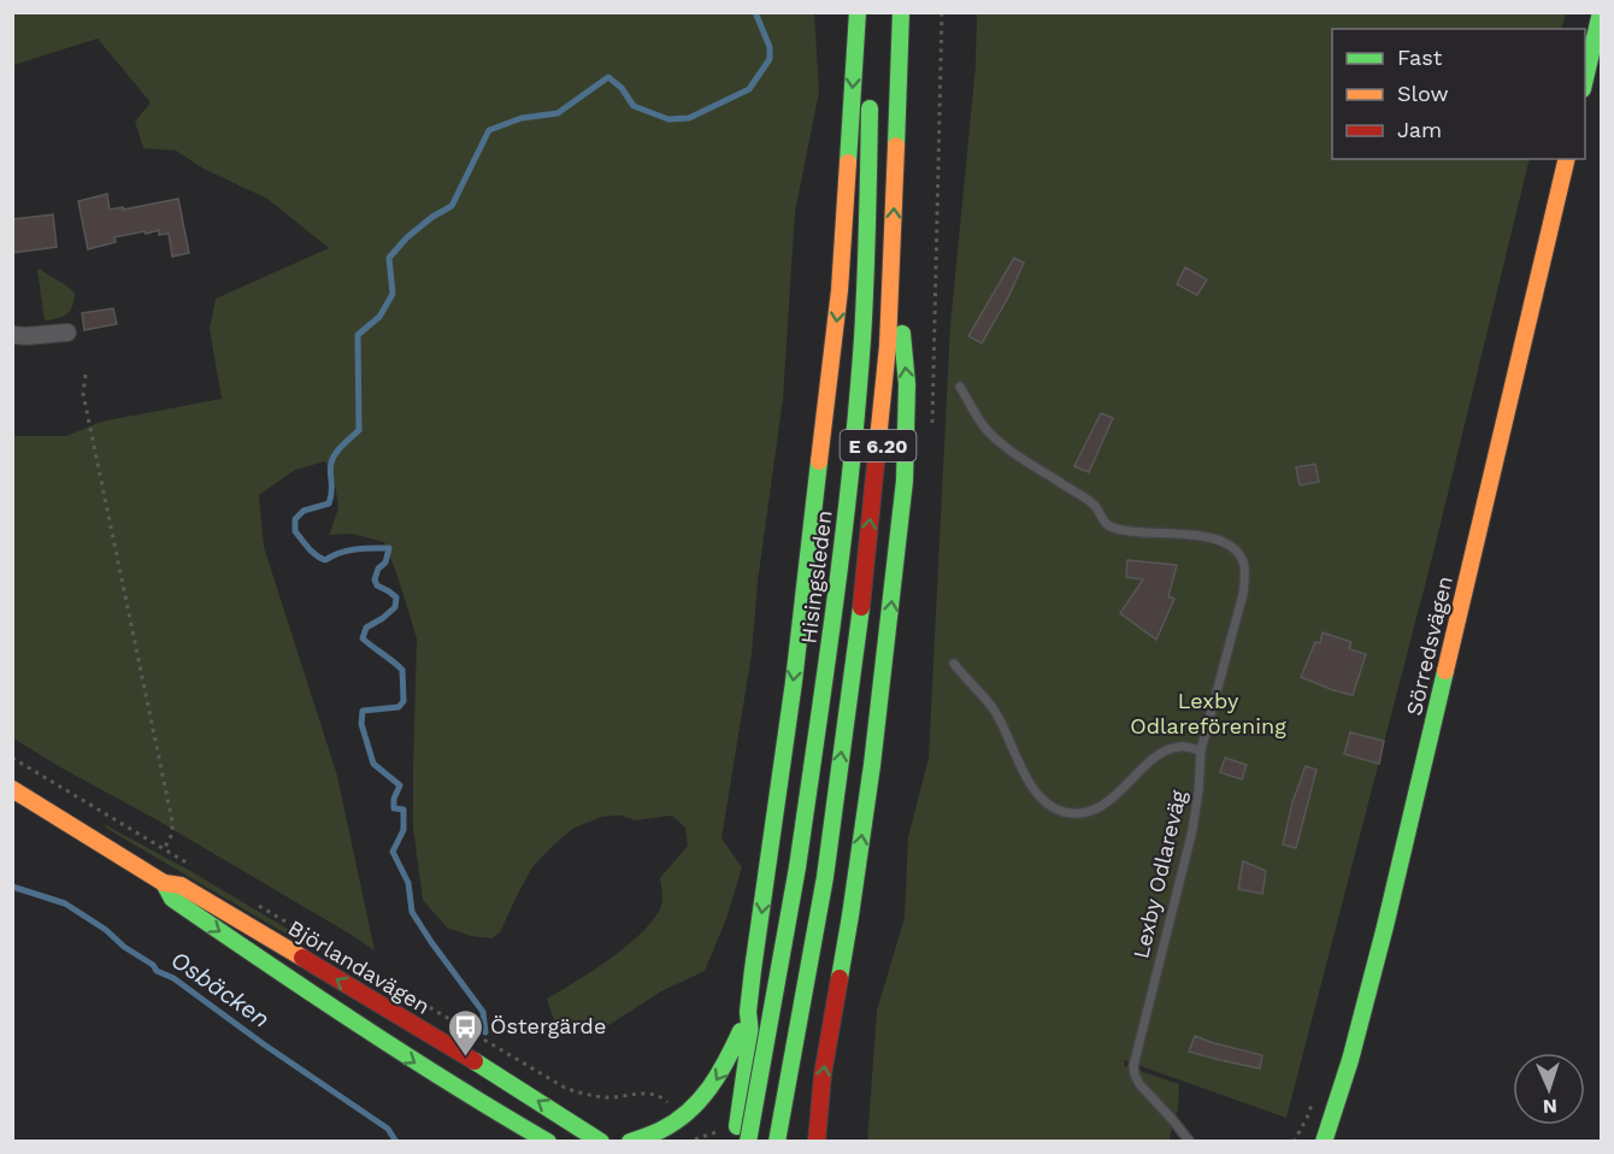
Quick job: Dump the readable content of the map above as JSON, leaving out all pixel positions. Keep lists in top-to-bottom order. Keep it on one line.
{"streets":{"main road":["E 6.20","Hisingsleden","Sörredsvägen","Björlandavägen"],"lane":["Lexby Odlareväg"]},"water":["Osbäcken"],"parks":["Lexby Odlareförening"],"places":{"bus stop":["Östergärde"]},"legend":["Fast","Slow","Jam"],"north":"bottom"}
